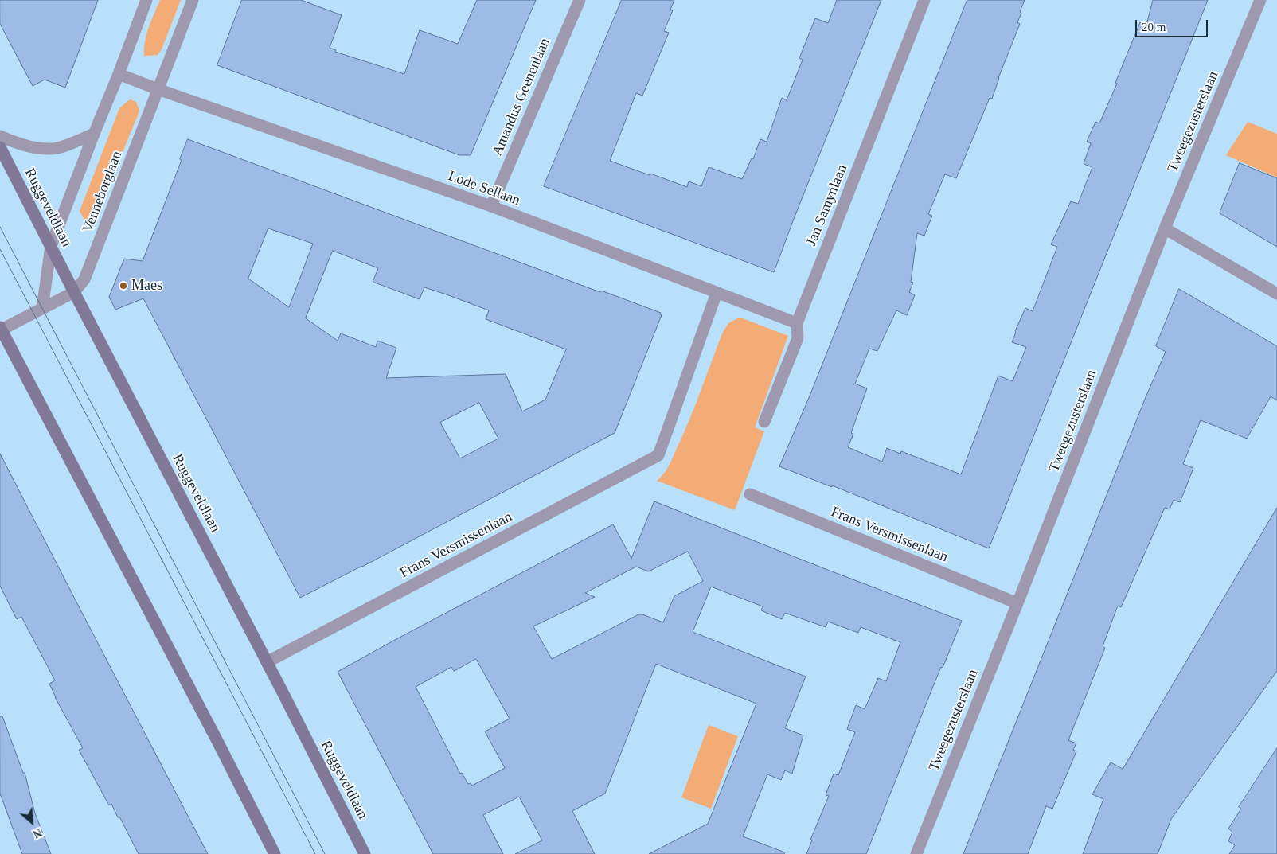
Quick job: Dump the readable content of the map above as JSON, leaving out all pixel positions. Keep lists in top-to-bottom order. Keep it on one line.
{"streets":{"street":["Amandus Geenenlaan","Tweegezusterslaan","Lode Sellaan","Venneborglaan","Jan Samynlaan","Ruggeveldlaan","Frans Versmissenlaan"]},"crossings":[["Amandus Geenenlaan","Lode Sellaan"],["Tweegezusterslaan","Frans Versmissenlaan"],["Lode Sellaan","Venneborglaan"],["Lode Sellaan","Jan Samynlaan"],["Lode Sellaan","Frans Versmissenlaan"],["Venneborglaan","Ruggeveldlaan"],["Ruggeveldlaan","Frans Versmissenlaan"]],"places":["Maes"],"scale_bar":"20 m","north":"bottom right"}
